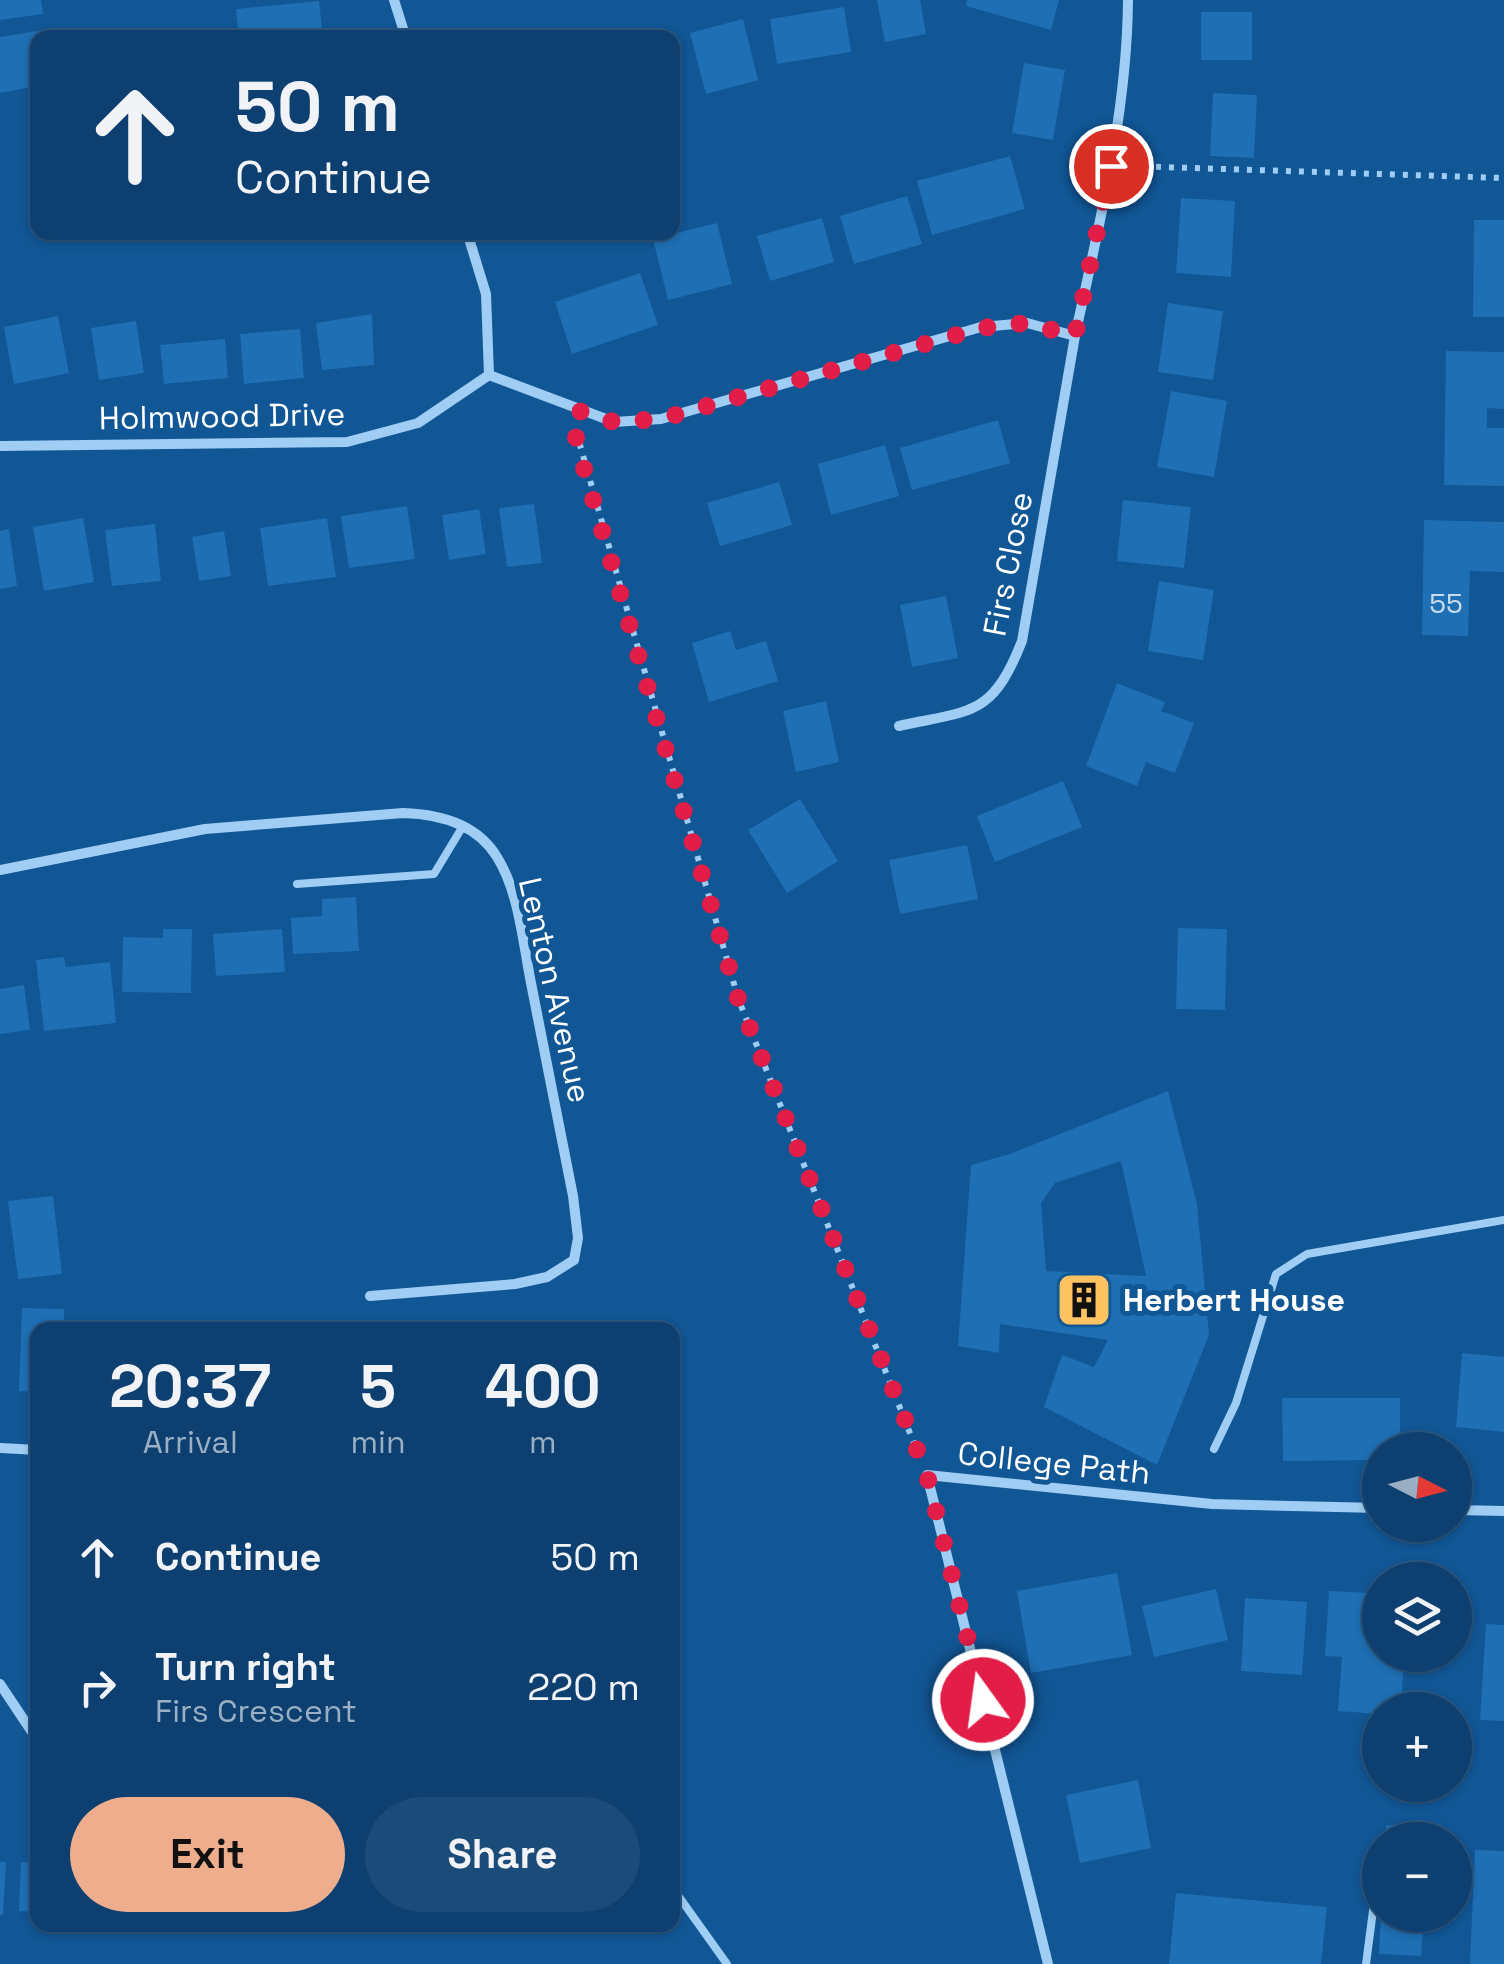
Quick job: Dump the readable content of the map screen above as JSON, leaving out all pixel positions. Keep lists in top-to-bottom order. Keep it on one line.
{"streets":{"street":["Holmwood Drive","Firs Close","Lenton Avenue","College Path"]},"places":{"building":["Herbert House"]},"house_numbers":["55"],"north":"right","page":{"turn":["50 m","Continue"],"eta":["20:37","Arrival","5","min","400","m"],"map_buttons":["+","−"],"list":[{"name":"Continue","value":"50 m"},{"name":"Turn right","note":"Firs Crescent","value":"220 m"}],"buttons":["Exit","Share"]}}
